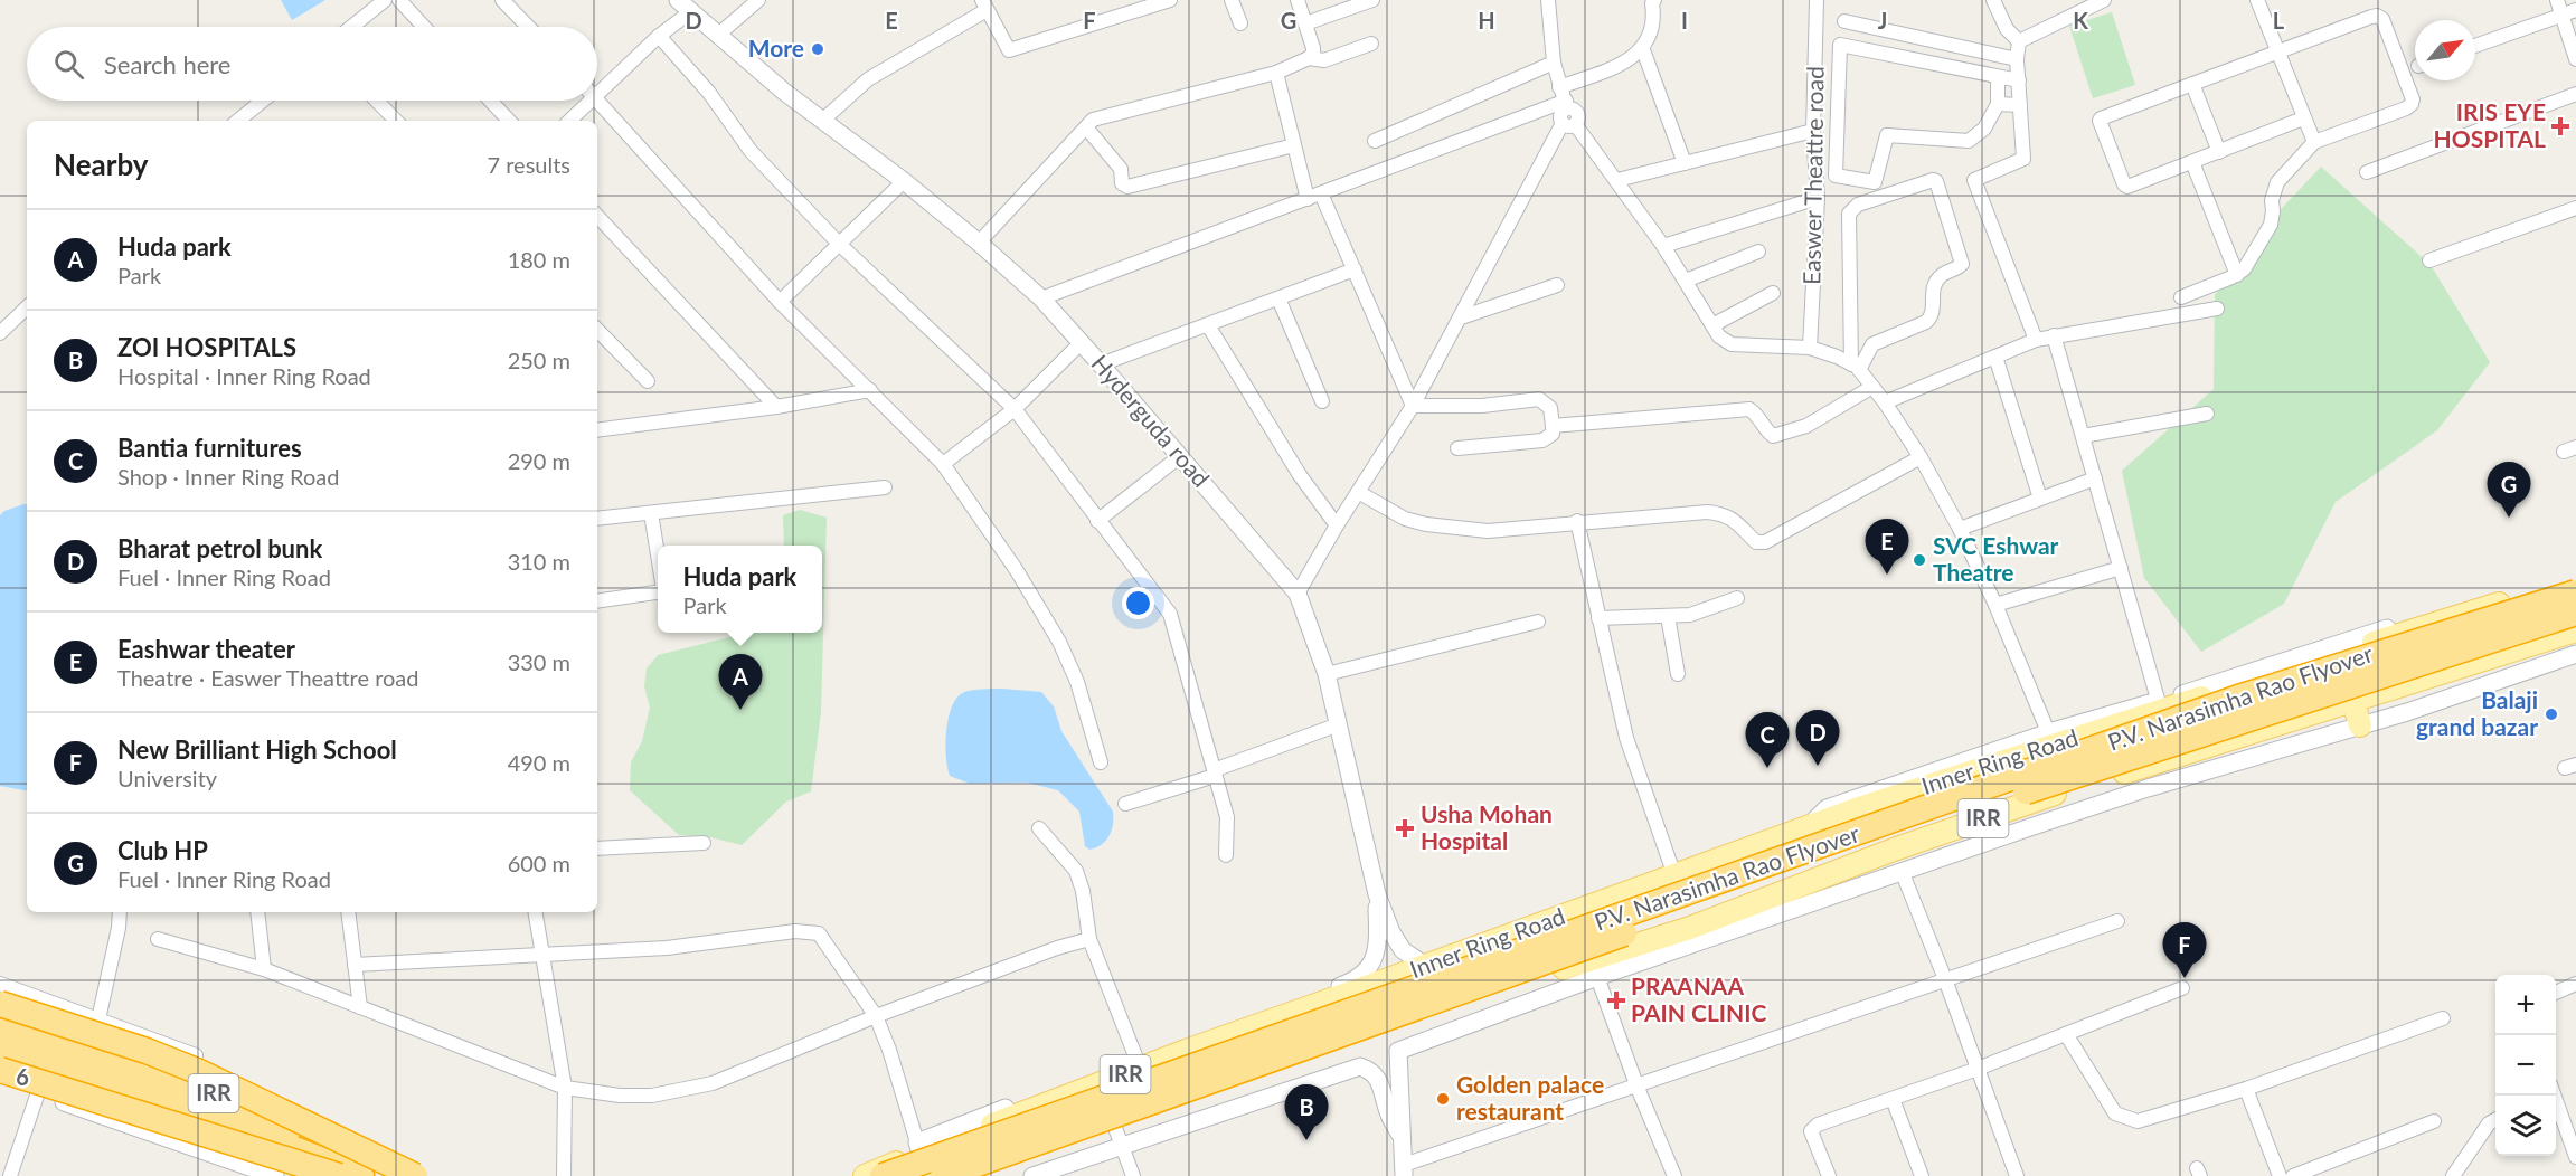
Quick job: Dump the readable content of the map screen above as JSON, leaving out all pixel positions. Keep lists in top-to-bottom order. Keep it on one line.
{"streets":{"highway":["P.V. Narasimha Rao Flyover"],"main road":["Inner Ring Road","IRR"],"street":["Easwer Theattre road","Hyderguda road"]},"crossings":[["Hyderguda road","Inner Ring Road"]],"places":{"other":["More","SVC Eshwar Theatre","Balaji grand bazar","Golden palace restaurant"],"health":["IRIS EYE HOSPITAL","Usha Mohan Hospital","PRAANAA PAIN CLINIC"]},"north":"top right","page":{"search":"Search here","heading":["Nearby","7 results"],"list":[{"mark":"A","name":"Huda park","note":"Park","value":"180 m"},{"mark":"B","name":"ZOI HOSPITALS","note":"Hospital · Inner Ring Road","value":"250 m"},{"mark":"C","name":"Bantia furnitures","note":"Shop · Inner Ring Road","value":"290 m"},{"mark":"D","name":"Bharat petrol bunk","note":"Fuel · Inner Ring Road","value":"310 m"},{"mark":"E","name":"Eashwar theater","note":"Theatre · Easwer Theattre road","value":"330 m"},{"mark":"F","name":"New Brilliant High School","note":"University","value":"490 m"},{"mark":"G","name":"Club HP","note":"Fuel · Inner Ring Road","value":"600 m"}],"pins":["G","E","A","D","C","F","B"],"popup":["Huda park","Park"],"map_buttons":["+","−"]},"grid":{"columns":["D","E","F","G","H","I","J","K","L"],"rows":["6"]}}
